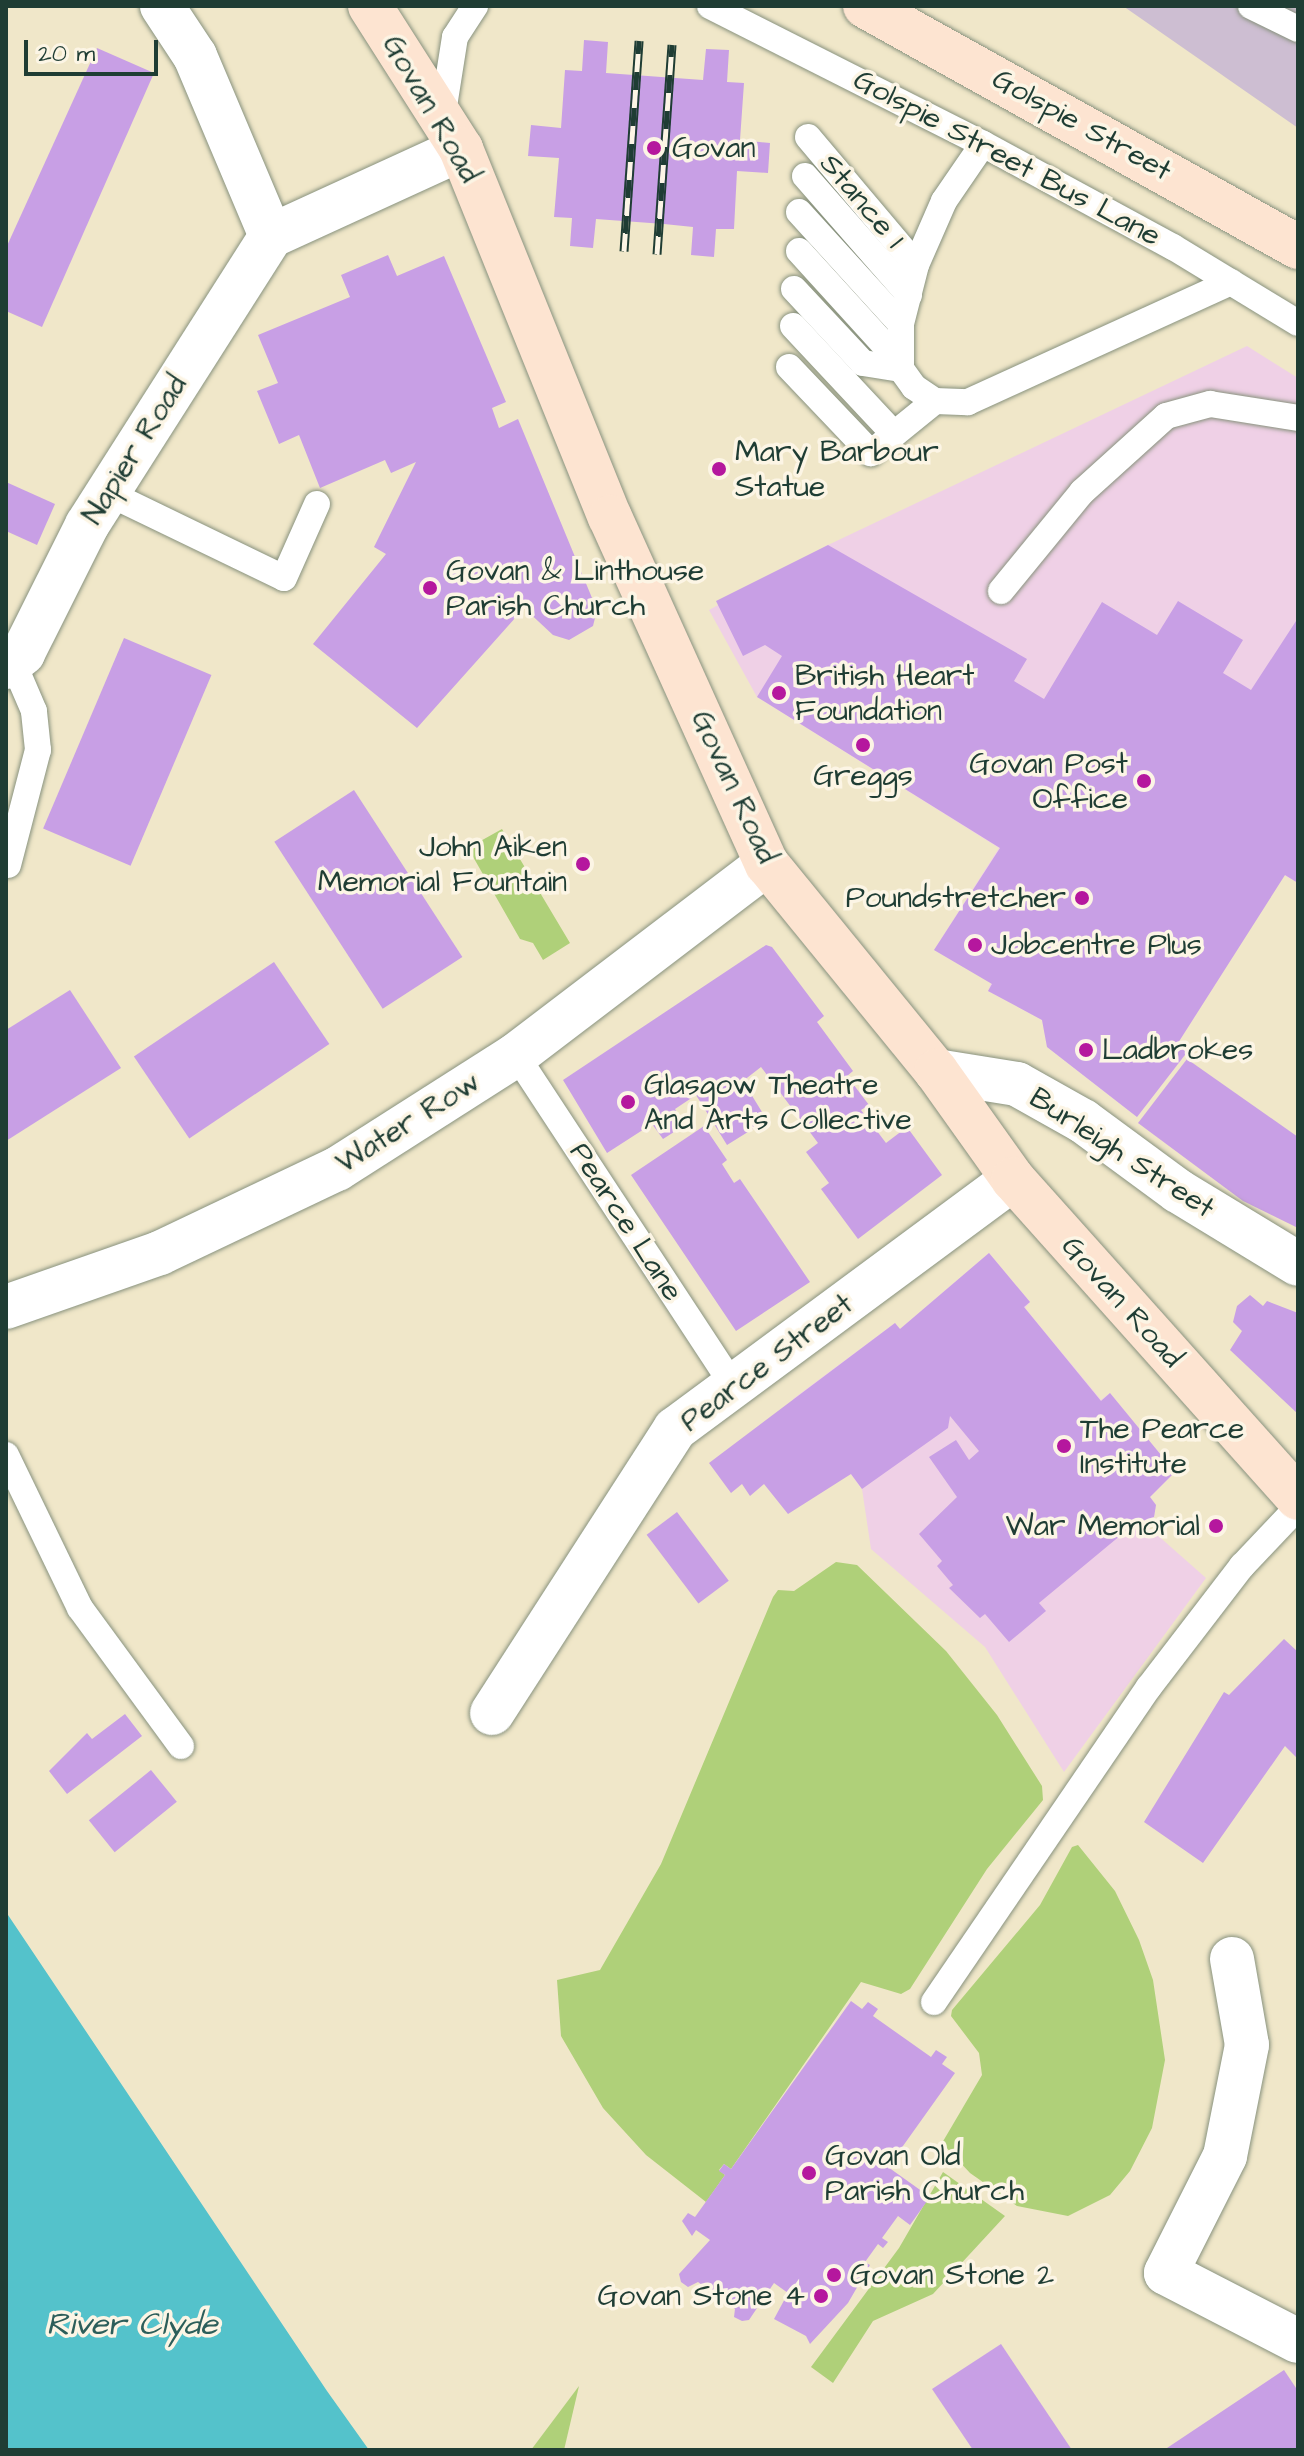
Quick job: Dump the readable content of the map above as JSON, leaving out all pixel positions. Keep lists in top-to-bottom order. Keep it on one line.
{"streets":{"street":["Govan Road","Golspie Street","Napier Road","Water Row","Burleigh Street","Pearce Street"],"lane":["Golspie Street Bus Lane","Stance 1","Pearce Lane"]},"crossings":[["Govan Road","Water Row"],["Govan Road","Burleigh Street"],["Govan Road","Pearce Street"],["Water Row","Pearce Lane"],["Pearce Lane","Pearce Street"]],"water":["River Clyde"],"places":["Govan","Mary Barbour Statue","Govan & Linthouse Parish Church","British Heart Foundation","Greggs","Govan Post Office","John Aiken Memorial Fountain","Poundstretcher","Jobcentre Plus","Ladbrokes","Glasgow Theatre And Arts Collective","The Pearce Institute","War Memorial","Govan Old Parish Church","Govan Stone 2","Govan Stone 4"],"scale_bar":"20 m"}
